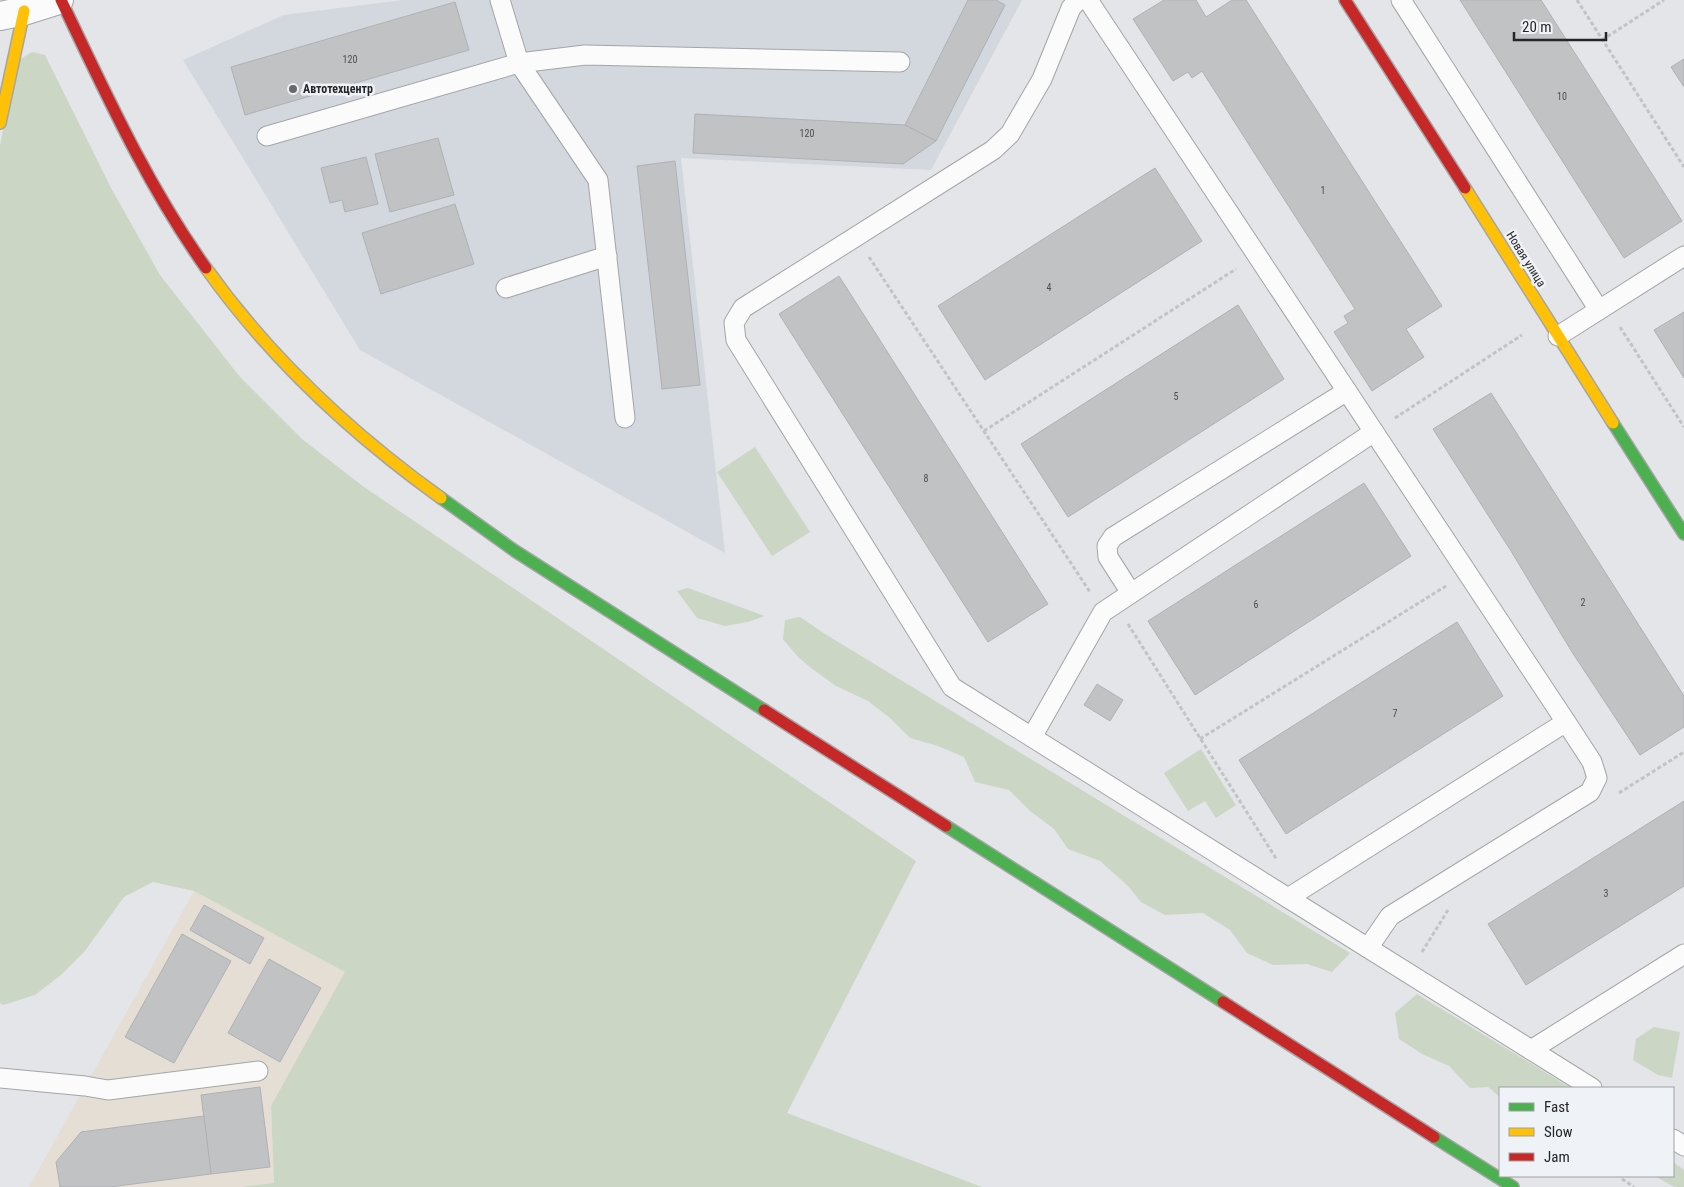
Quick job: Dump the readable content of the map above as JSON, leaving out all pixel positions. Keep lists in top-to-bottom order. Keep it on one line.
{"streets":{"main road":["Новая улица"]},"places":["Автотехцентр"],"house_numbers":["120","10","120","1","4","5","8","2","6","7","3"],"legend":["Fast","Slow","Jam"],"scale_bar":"20 m"}
